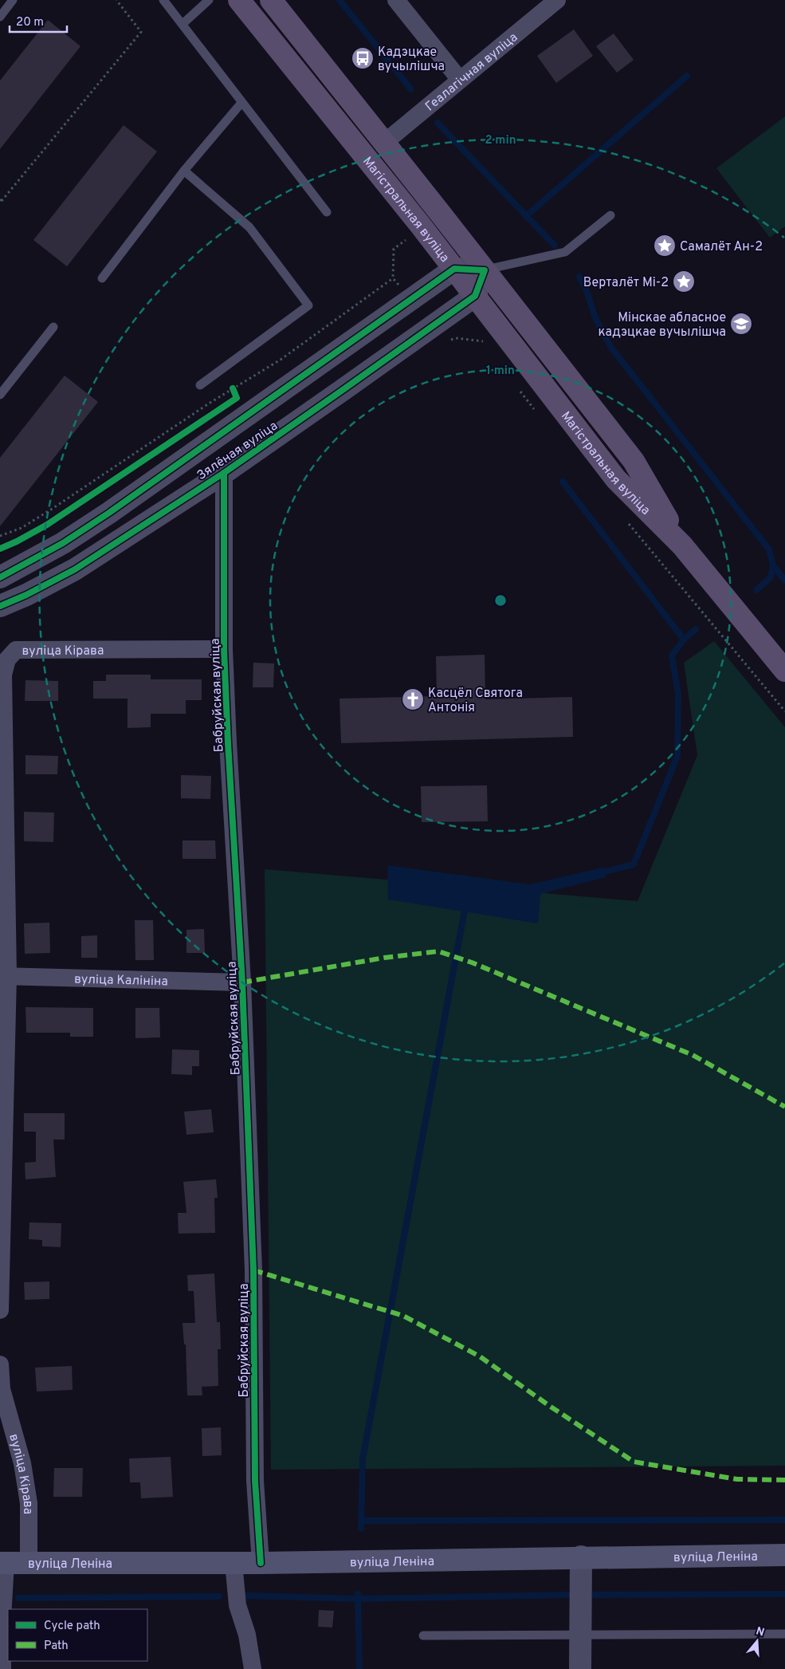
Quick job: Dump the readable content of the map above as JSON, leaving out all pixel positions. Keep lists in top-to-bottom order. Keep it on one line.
{"streets":{"main road":["Магістральная вуліца","вуліца Леніна"],"street":["Геалагічная вуліца","Зялёная вуліца","вуліца Кірава","Бабруйская вуліца","вуліца Калініна"]},"crossings":[["Геалагічная вуліца","Магістральная вуліца"],["Магістральная вуліца","Зялёная вуліца"],["Зялёная вуліца","Бабруйская вуліца"],["вуліца Кірава","Бабруйская вуліца"],["вуліца Кірава","вуліца Калініна"],["вуліца Кірава","вуліца Леніна"],["Бабруйская вуліца","вуліца Калініна"],["Бабруйская вуліца","вуліца Леніна"]],"places":{"bus stop":["Кадэцкае вучылішча"],"place":["Самалёт Ан-2","Верталёт Мі-2"],"school or university":["Мінскае абласное кадэцкае вучылішча"],"church":["Касцёл Святога Антонія"]},"legend":["Cycle path","Path"],"scale_bar":"20 m","north":"top","rings":["2 min","1 min"]}
